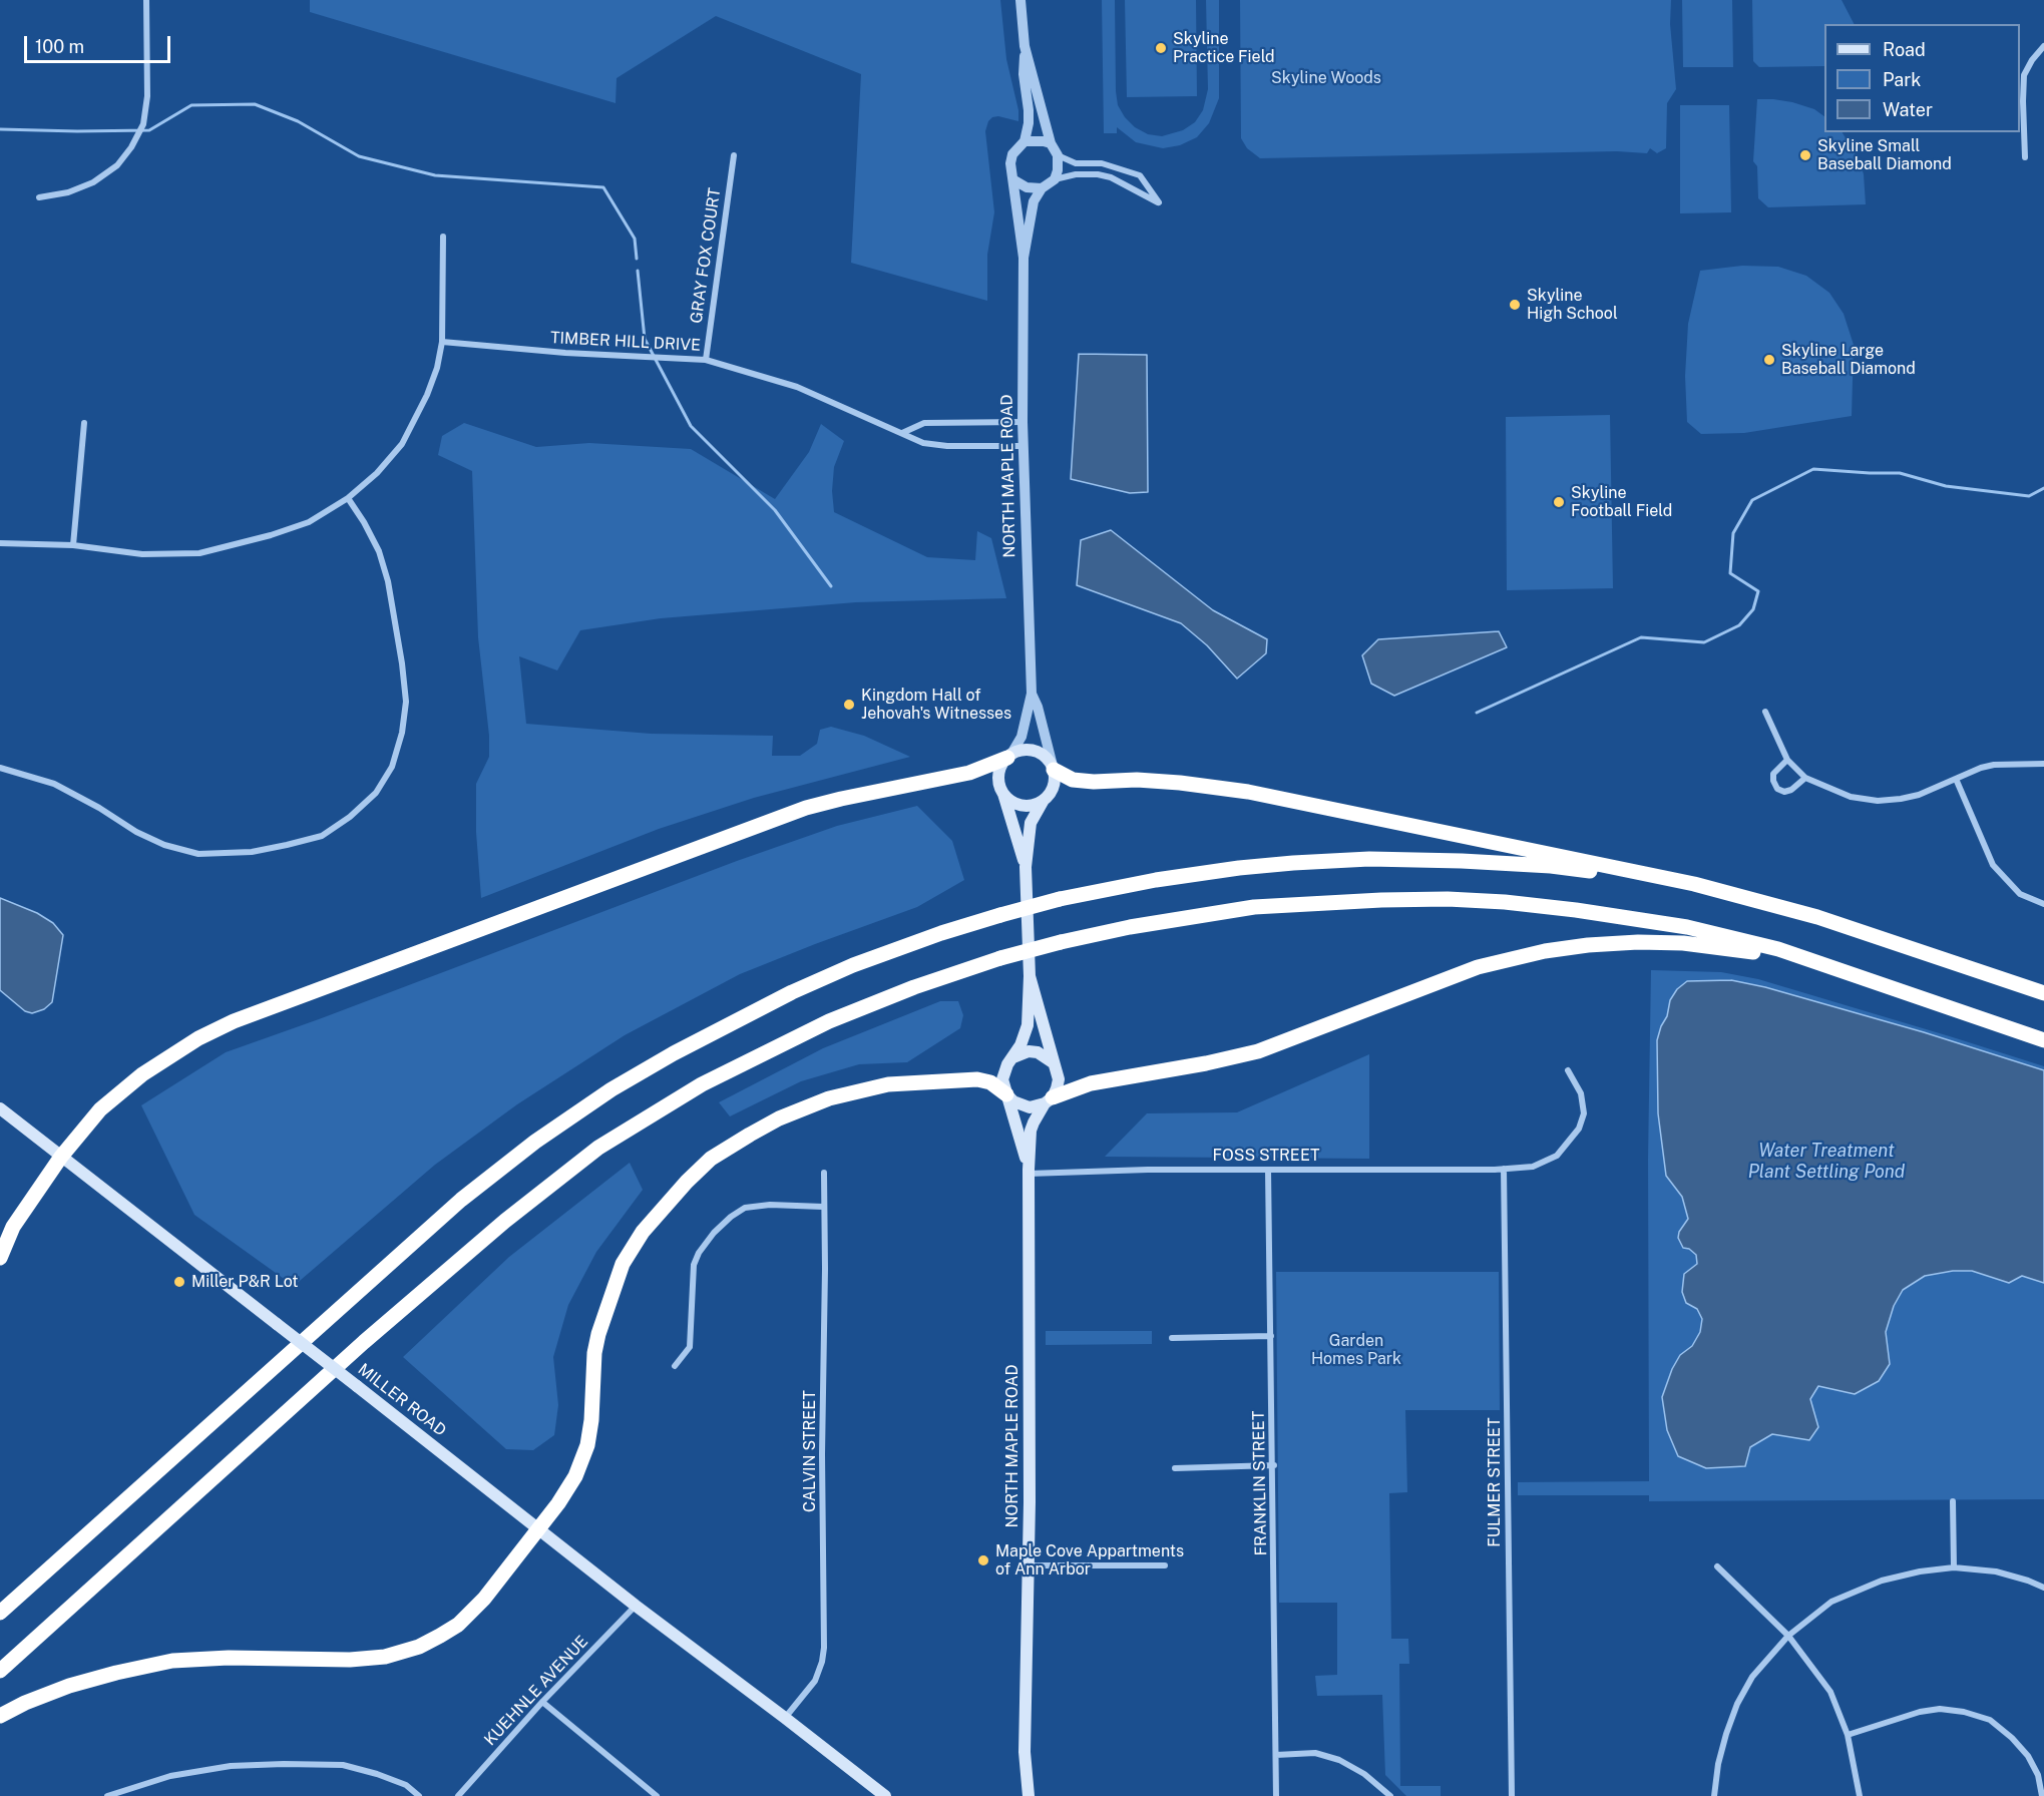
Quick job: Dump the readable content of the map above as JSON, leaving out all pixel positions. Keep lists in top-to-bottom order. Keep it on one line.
{"streets":{"main road":["NORTH MAPLE ROAD","MILLER ROAD"],"street":["GRAY FOX COURT","TIMBER HILL DRIVE","FOSS STREET","CALVIN STREET","FULMER STREET","FRANKLIN STREET","KUEHNLE AVENUE"]},"crossings":[["GRAY FOX COURT","TIMBER HILL DRIVE"],["TIMBER HILL DRIVE","NORTH MAPLE ROAD"],["NORTH MAPLE ROAD","FOSS STREET"],["FOSS STREET","FULMER STREET"],["FOSS STREET","FRANKLIN STREET"],["MILLER ROAD","CALVIN STREET"],["MILLER ROAD","KUEHNLE AVENUE"]],"water":["Water Treatment Plant Settling Pond"],"parks":["Skyline Woods","Garden Homes Park"],"places":["Skyline Practice Field","Skyline Small Baseball Diamond","Skyline High School","Skyline Large Baseball Diamond","Skyline Football Field","Kingdom Hall of Jehovah's Witnesses","Miller P&R Lot","Maple Cove Appartments of Ann Arbor"],"legend":["Road","Park","Water"],"scale_bar":"100 m"}
